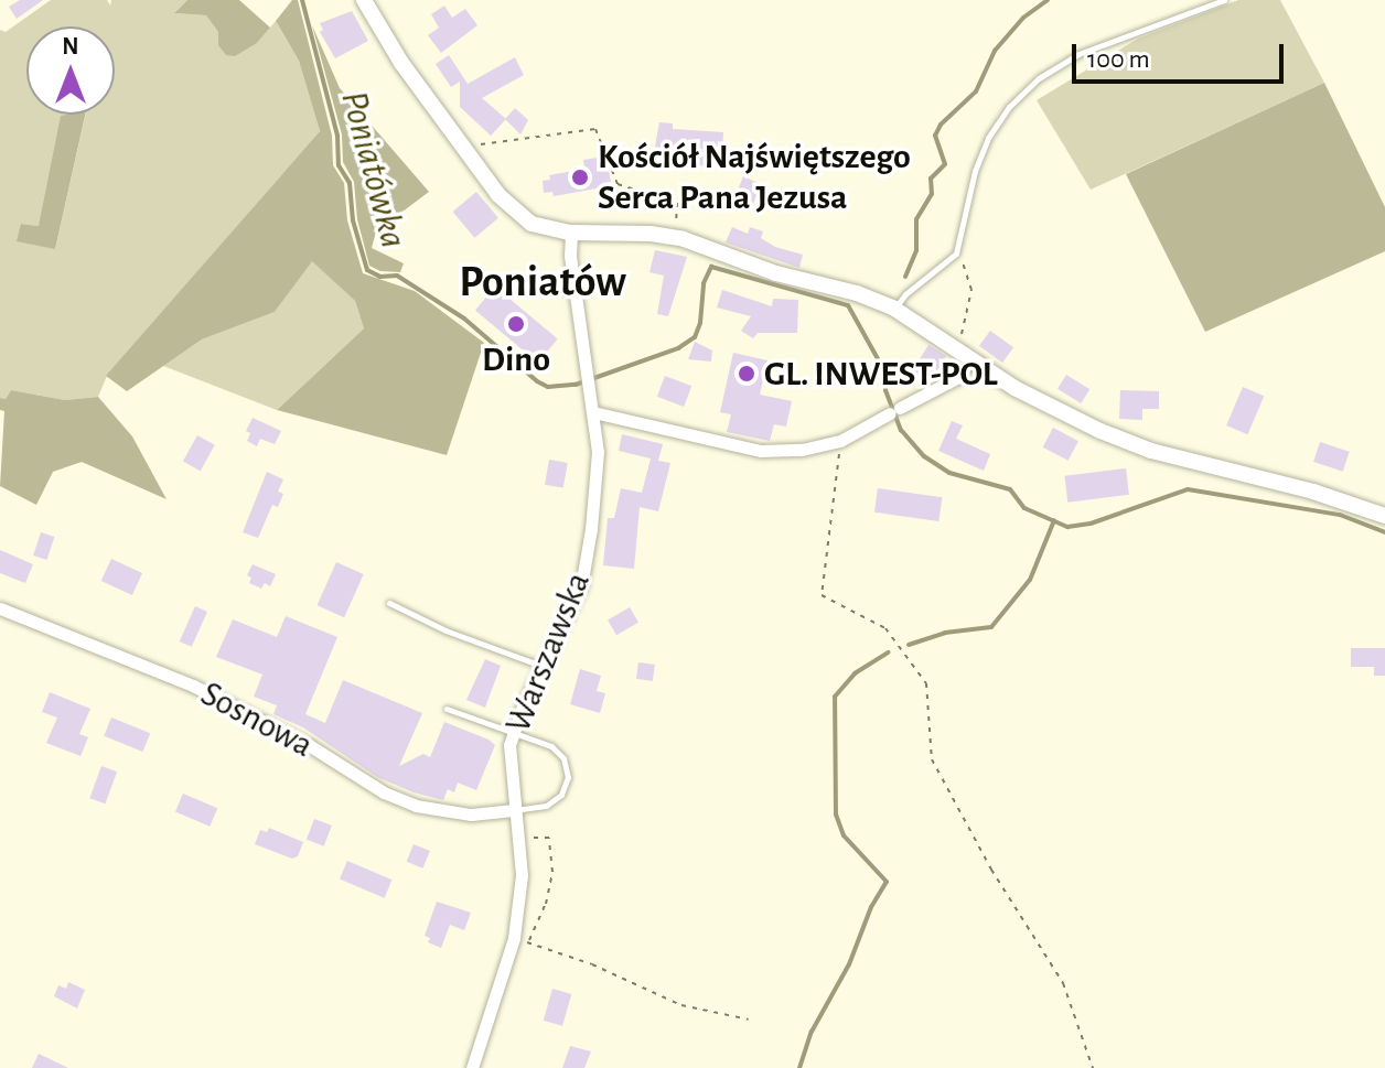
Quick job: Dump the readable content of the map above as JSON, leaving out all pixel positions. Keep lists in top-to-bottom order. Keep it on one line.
{"streets":{"street":["Warszawska","Sosnowa"]},"crossings":[["Warszawska","Sosnowa"]],"districts":["Poniatów"],"water":["Poniatówka"],"places":["Kościół Najświętszego Serca Pana Jezusa","Dino","GL. INWEST-POL"],"scale_bar":"100 m","north":"top"}
